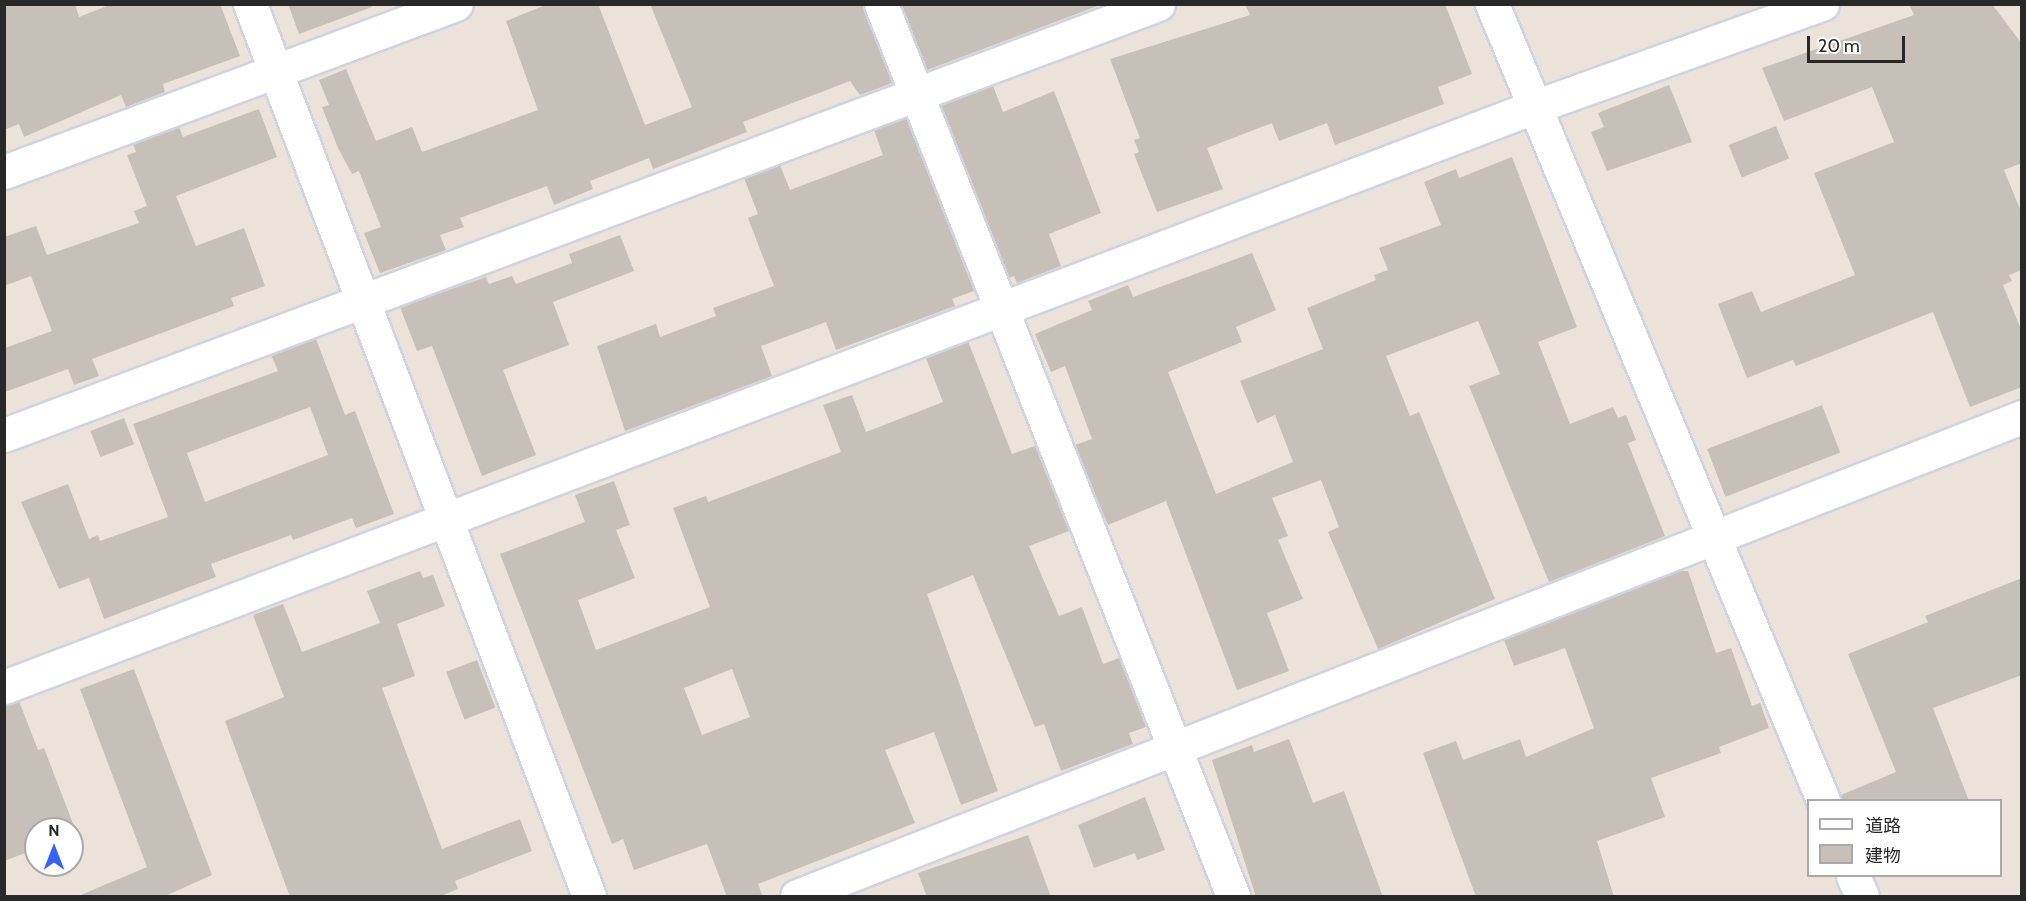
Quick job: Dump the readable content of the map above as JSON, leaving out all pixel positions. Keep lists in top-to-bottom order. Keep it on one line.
{"legend":["道路","建物"],"scale_bar":"20 m","north":"top"}
